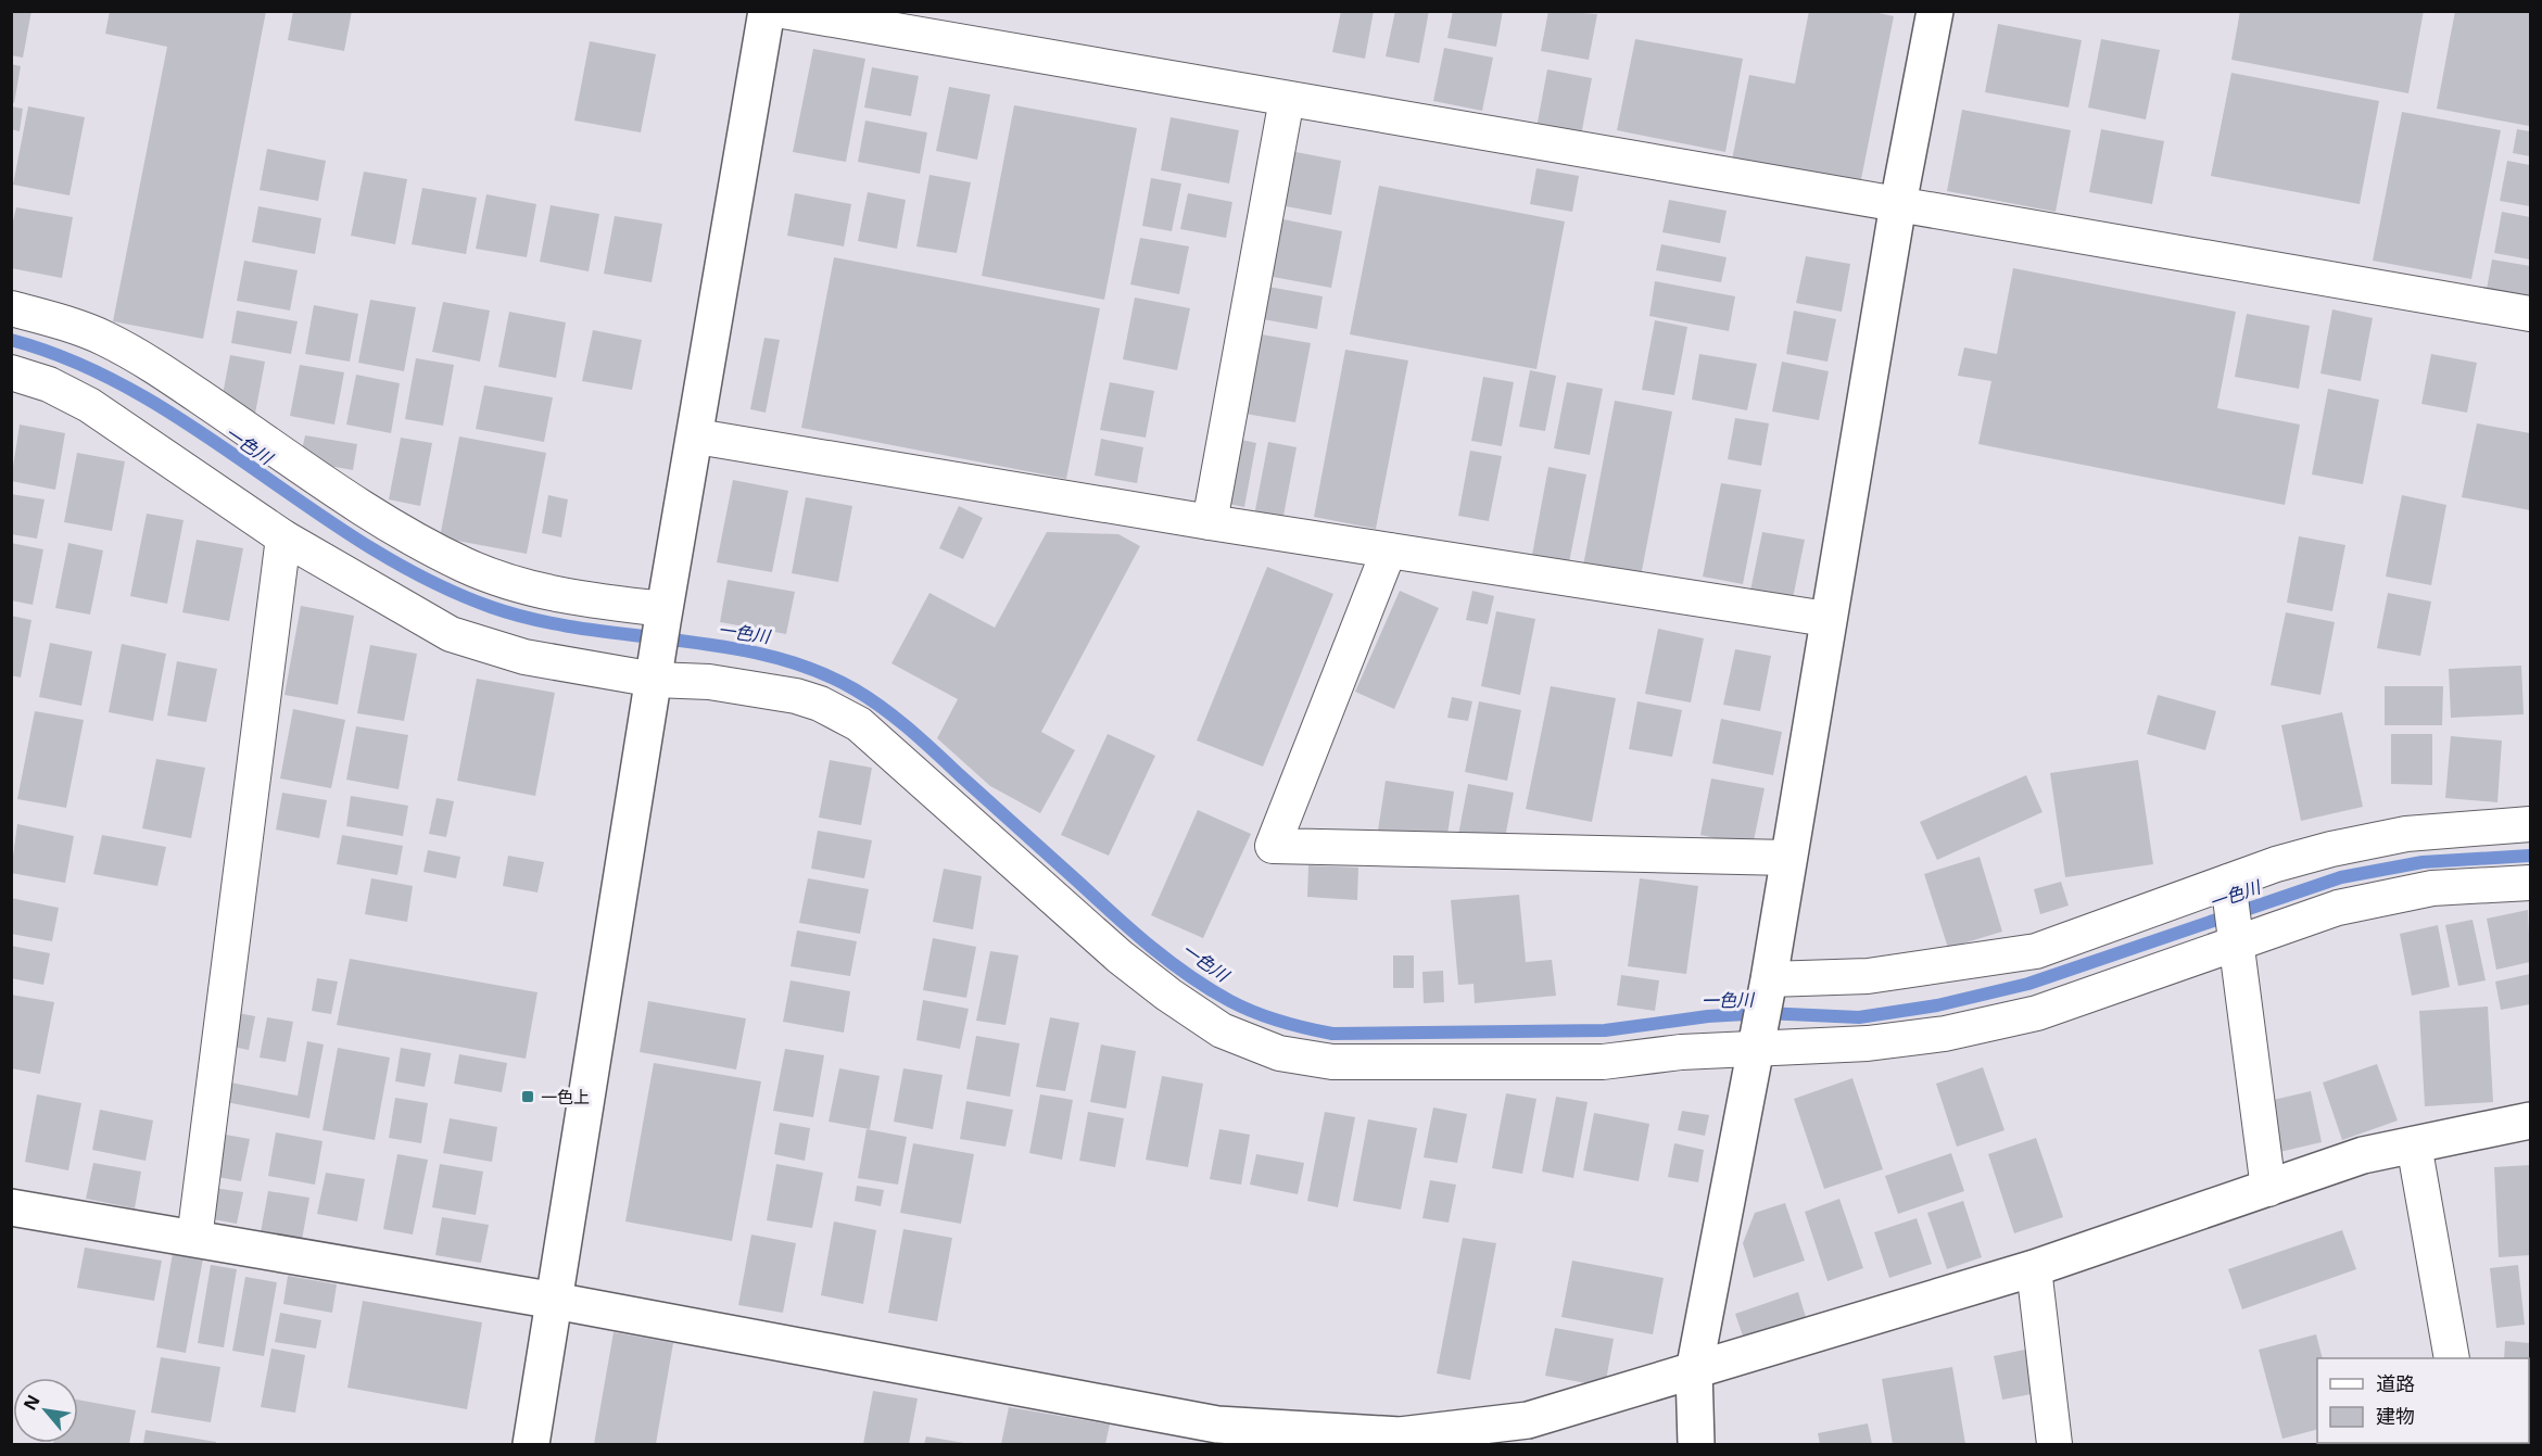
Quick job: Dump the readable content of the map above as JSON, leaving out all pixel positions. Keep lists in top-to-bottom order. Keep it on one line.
{"water":["一色川"],"places":{"transit":["一色上"]},"legend":["道路","建物"],"north":"top left"}
